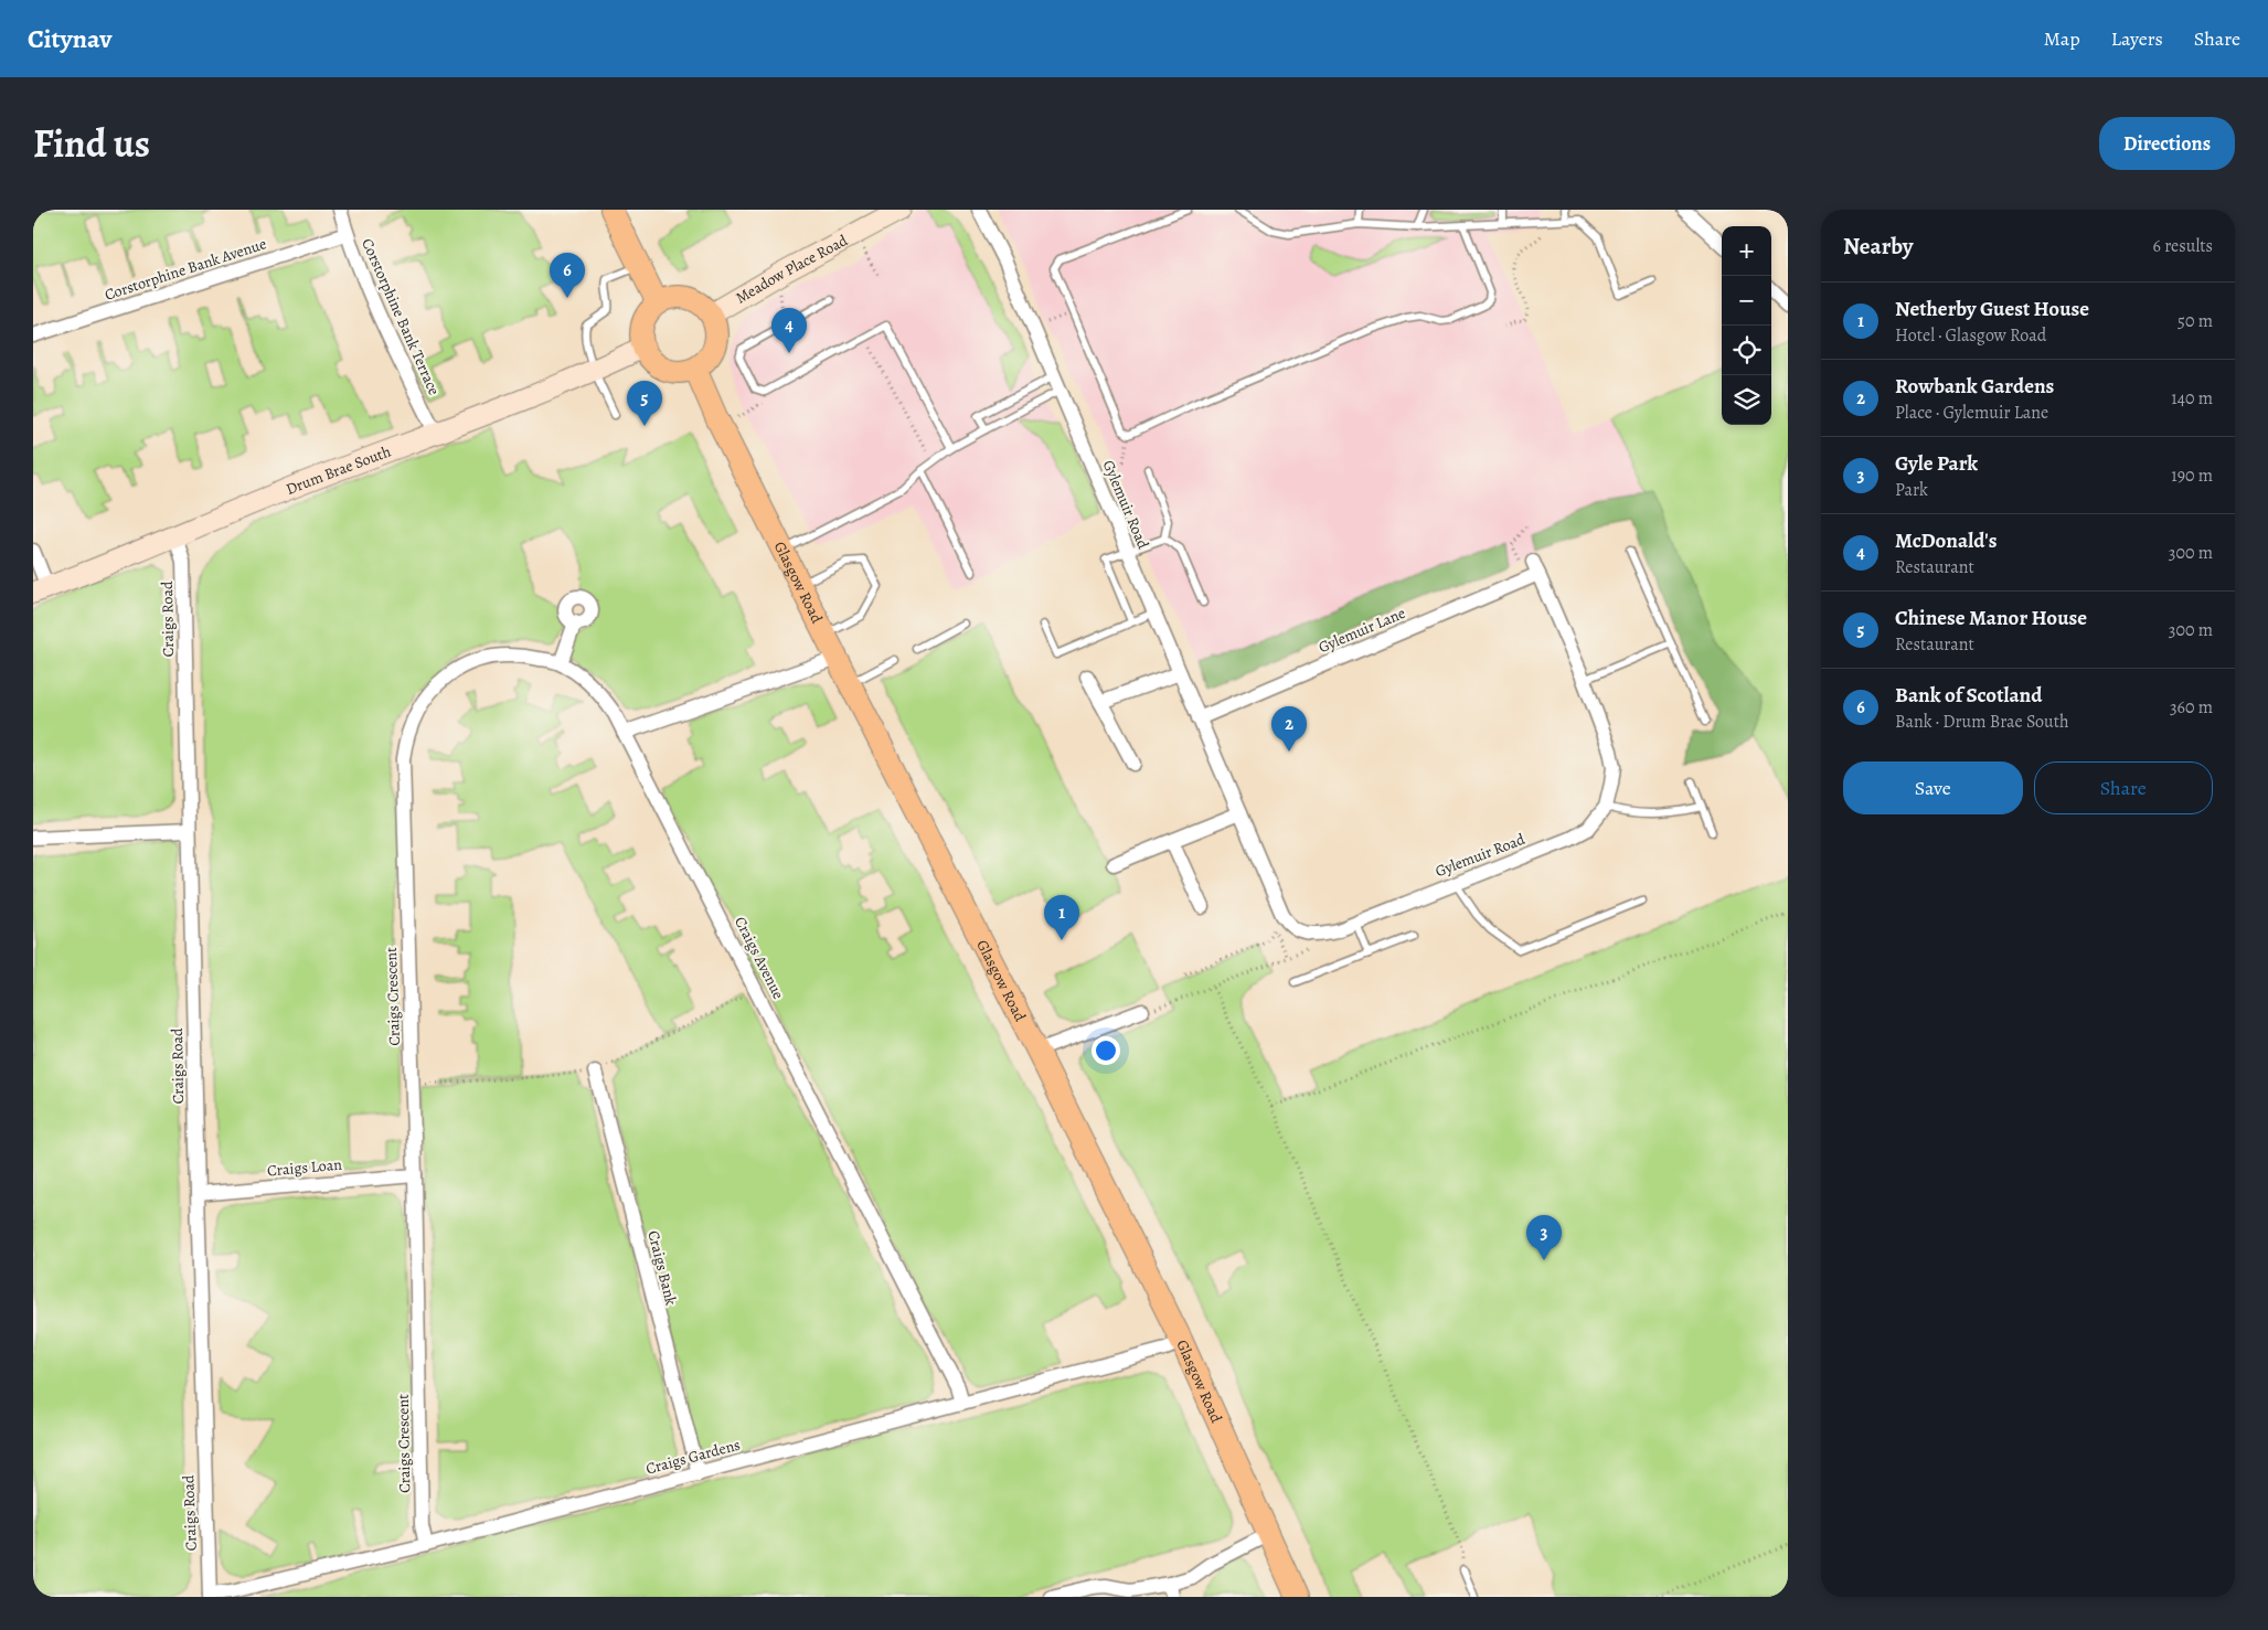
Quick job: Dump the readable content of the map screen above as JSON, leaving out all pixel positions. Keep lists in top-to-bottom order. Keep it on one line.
{"streets":{"main road":["Meadow Place Road","Drum Brae South","Glasgow Road"],"street":["Corstorphine Bank Avenue","Corstorphine Bank Terrace","Gylemuir Road","Craigs Road","Gylemuir Lane","Craigs Avenue","Craigs Crescent","Craigs Loan","Craigs Bank","Craigs Gardens"]},"crossings":[["Corstorphine Bank Avenue","Corstorphine Bank Terrace"],["Meadow Place Road","Drum Brae South"],["Meadow Place Road","Glasgow Road"],["Corstorphine Bank Terrace","Drum Brae South"],["Drum Brae South","Glasgow Road"],["Drum Brae South","Craigs Road"],["Gylemuir Road","Gylemuir Lane"],["Glasgow Road","Craigs Gardens"],["Craigs Road","Craigs Loan"],["Craigs Road","Craigs Gardens"],["Craigs Avenue","Craigs Crescent"],["Craigs Avenue","Craigs Gardens"],["Craigs Crescent","Craigs Loan"],["Craigs Crescent","Craigs Gardens"],["Craigs Bank","Craigs Gardens"]],"page":{"header":"Citynav","nav":["Map","Layers","Share"],"title":"Find us","buttons":["Directions",["Save","Share"]],"heading":["Nearby","6 results"],"map_buttons":["+","−"],"pins":["6","4","5","2","1","3"],"list":[{"mark":"1","name":"Netherby Guest House","note":"Hotel · Glasgow Road","value":"50 m"},{"mark":"2","name":"Rowbank Gardens","note":"Place · Gylemuir Lane","value":"140 m"},{"mark":"3","name":"Gyle Park","note":"Park","value":"190 m"},{"mark":"4","name":"McDonald's","note":"Restaurant","value":"300 m"},{"mark":"5","name":"Chinese Manor House","note":"Restaurant","value":"300 m"},{"mark":"6","name":"Bank of Scotland","note":"Bank · Drum Brae South","value":"360 m"}]}}
